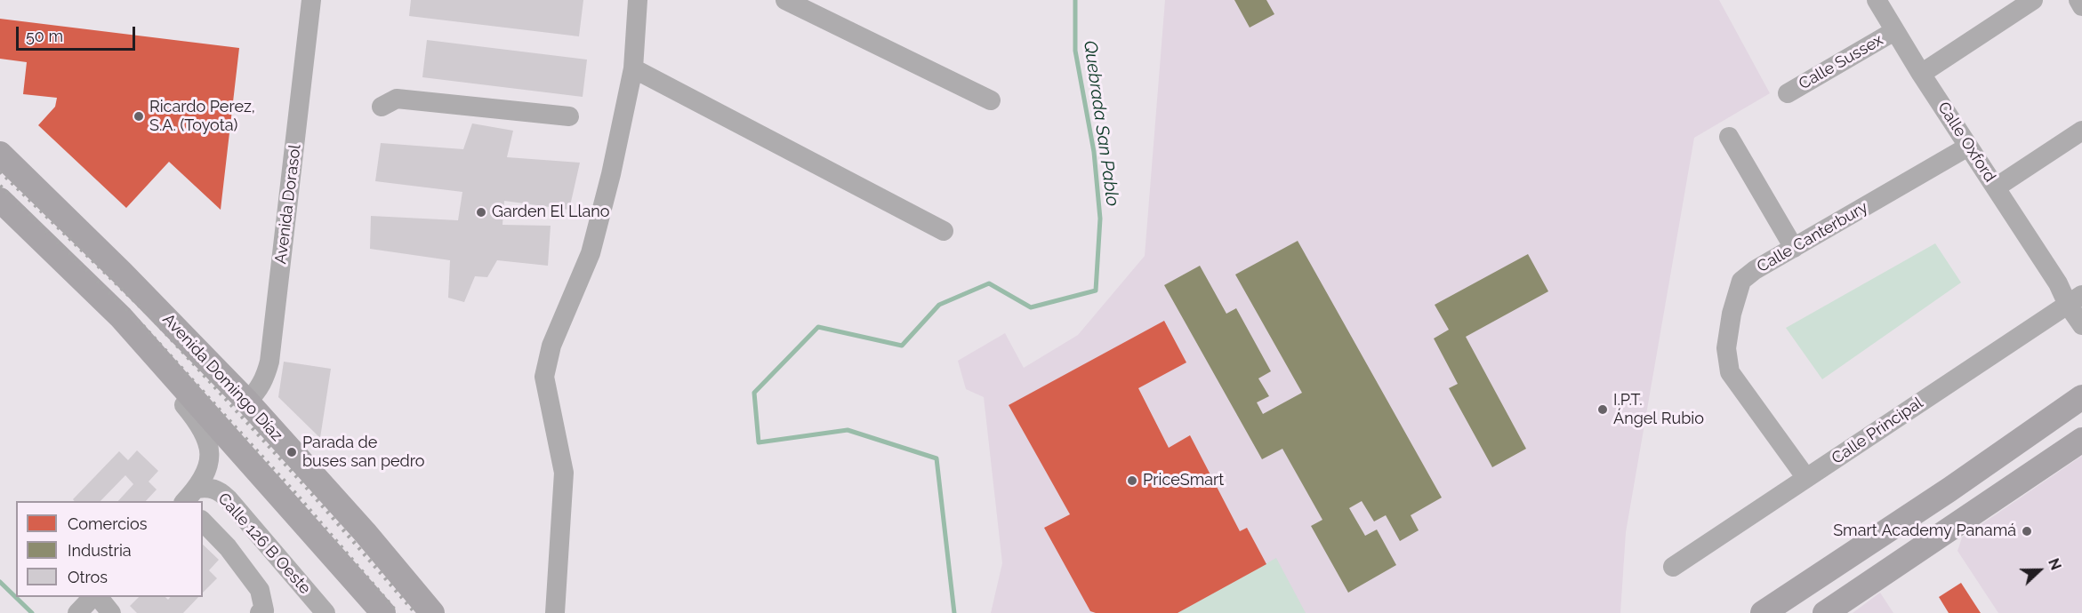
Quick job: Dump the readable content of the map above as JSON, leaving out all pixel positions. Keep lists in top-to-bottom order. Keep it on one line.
{"streets":{"main road":["Avenida Domingo Díaz"],"street":["Calle Sussex","Calle Oxford","Avenida Dorasol","Calle Canterbury","Calle Principal","Calle 126 B Oeste"]},"crossings":[["Calle Sussex","Calle Oxford"],["Calle Oxford","Calle Canterbury"],["Calle Oxford","Calle Principal"],["Avenida Dorasol","Avenida Domingo Díaz"],["Calle Canterbury","Calle Principal"]],"water":["Quebrada San Pablo"],"places":["Ricardo Perez, S.A. (Toyota)","Garden El Llano","I.P.T. Ángel Rubio","Parada de buses san pedro","PriceSmart","Smart Academy Panamá"],"legend":["Comercios","Industria","Otros"],"scale_bar":"50 m","north":"right"}
